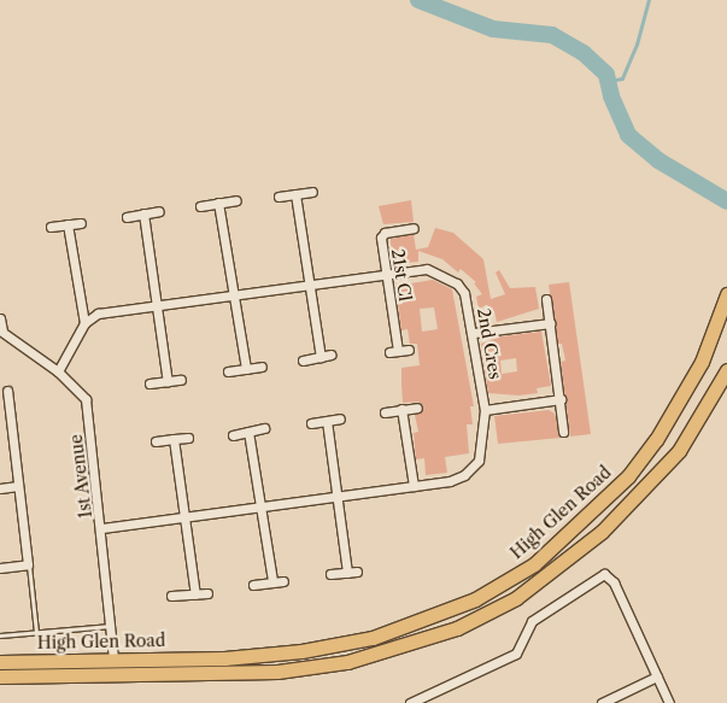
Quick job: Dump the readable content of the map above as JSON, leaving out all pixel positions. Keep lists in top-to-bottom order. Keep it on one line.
{"streets":{"main road":["High Glen Road"],"street":["21st Cl","2nd Cres","1st Avenue"]},"crossings":[["21st Cl","2nd Cres"],["2nd Cres","1st Avenue"],["1st Avenue","High Glen Road"]]}
